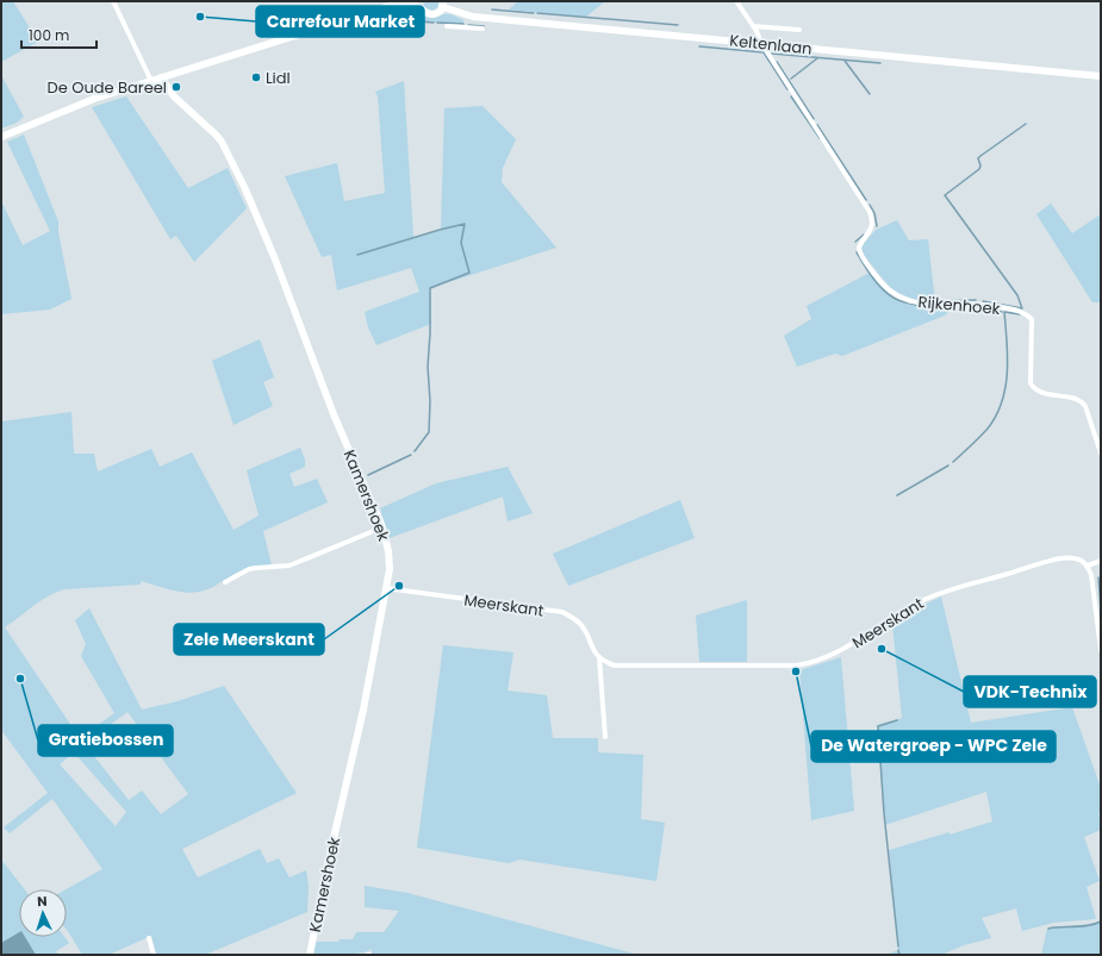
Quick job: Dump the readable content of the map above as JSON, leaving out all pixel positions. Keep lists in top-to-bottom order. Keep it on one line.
{"streets":{"main road":["Keltenlaan","Kamershoek"],"street":["Rijkenhoek","Meerskant"]},"crossings":[["Keltenlaan","Rijkenhoek"],["Kamershoek","Meerskant"]],"places":["Carrefour Market","Lidl","De Oude Bareel","Zele Meerskant","VDK-Technix","De Watergroep - WPC Zele","Gratiebossen"],"scale_bar":"100 m","north":"top"}
